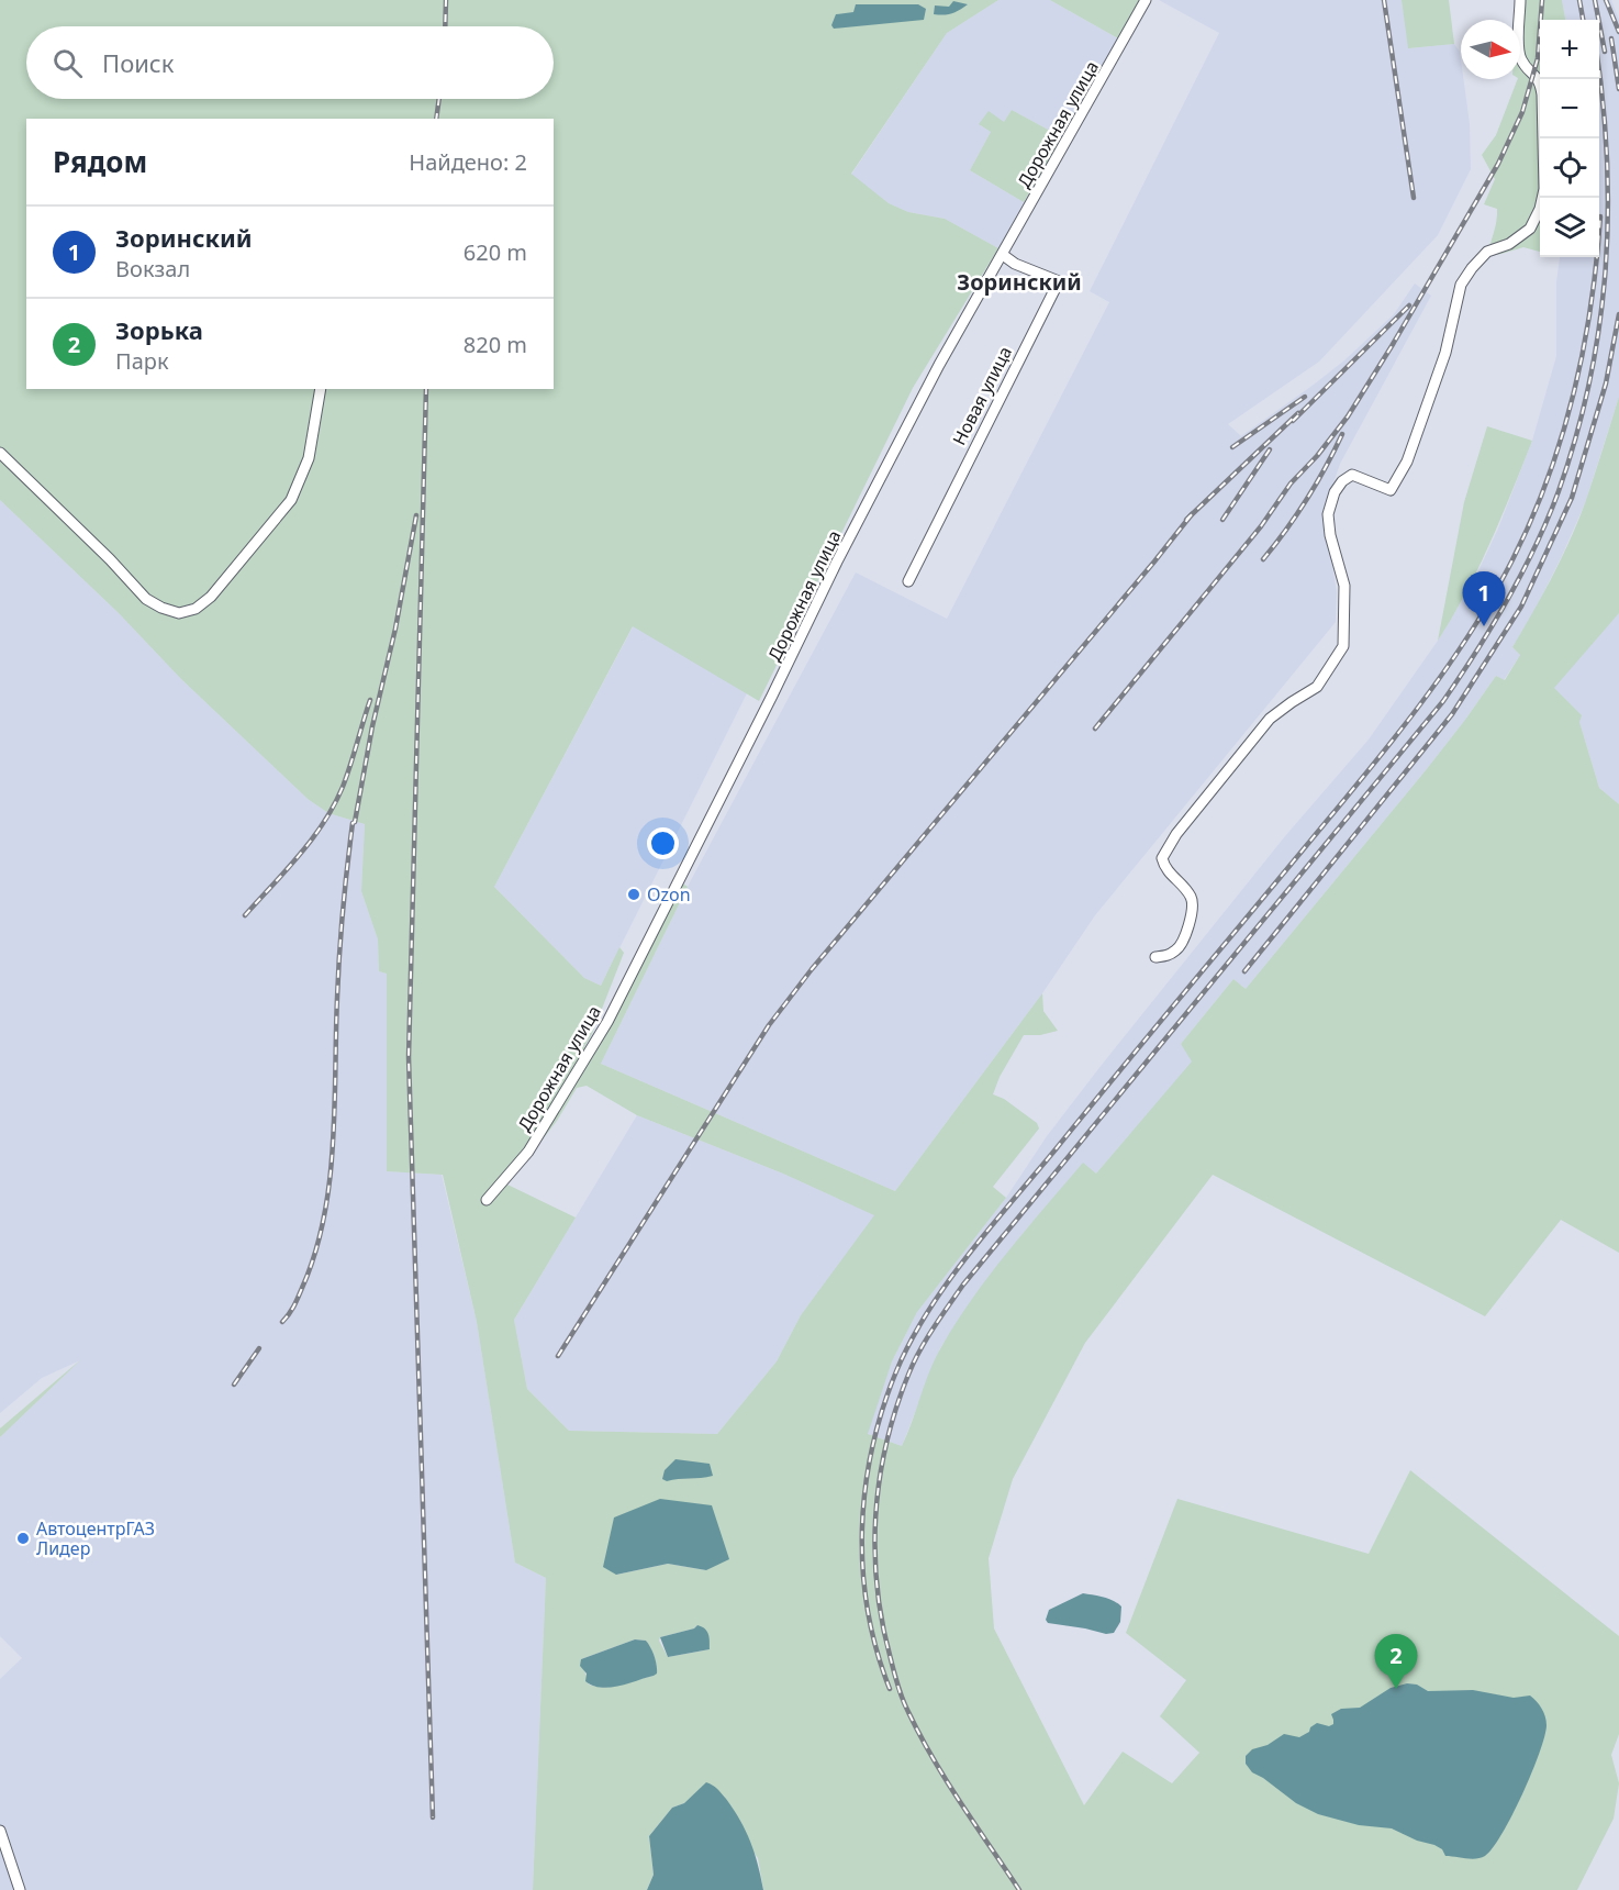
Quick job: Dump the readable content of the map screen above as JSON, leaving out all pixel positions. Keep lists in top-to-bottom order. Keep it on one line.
{"streets":{"street":["Дорожная улица","Новая улица"]},"crossings":[["Дорожная улица","Новая улица"]],"districts":["Зоринский"],"places":["Ozon","АвтоцентрГАЗ Лидер"],"north":"right","page":{"map_buttons":["+","−"],"search":"Поиск","heading":["Рядом","Найдено: 2"],"list":[{"mark":"1","name":"Зоринский","note":"Вокзал","value":"620 m"},{"mark":"2","name":"Зорька","note":"Парк","value":"820 m"}],"pins":["1","2"]}}
